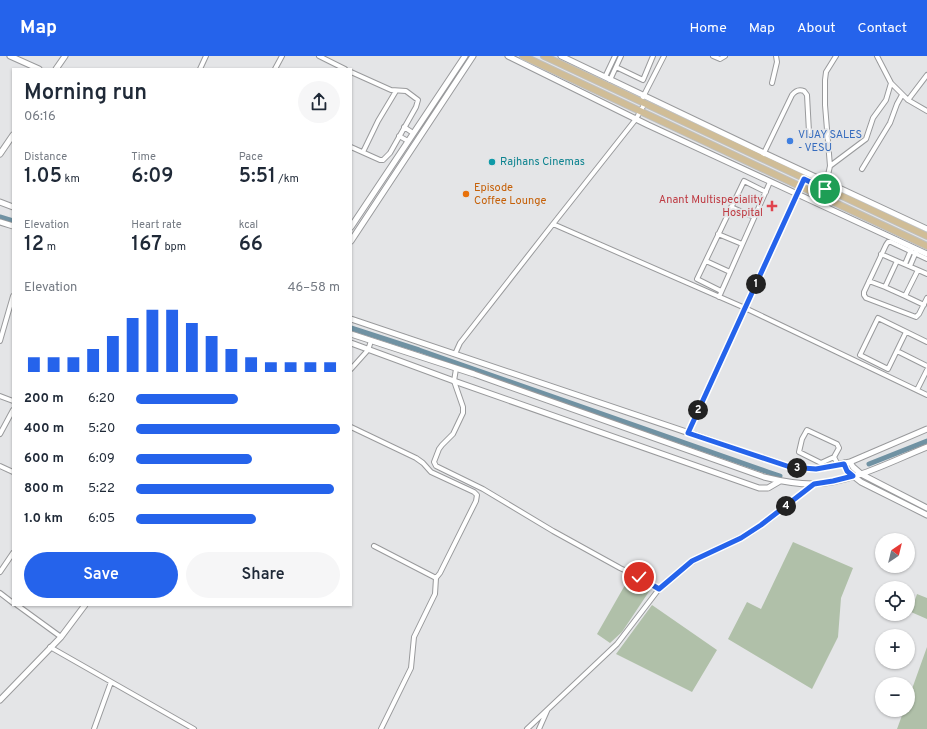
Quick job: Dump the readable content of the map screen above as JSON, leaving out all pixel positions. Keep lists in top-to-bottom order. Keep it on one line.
{"places":{"other":["VIJAY SALES - VESU","Rajhans Cinemas","Episode Coffee Lounge"],"health":["Anant Multispeciality Hospital"]},"north":"top right","page":{"header":"Map","nav":["Home","Map","About","Contact"],"heading":["Morning run","06:16"],"stats":[["Distance","1.05 km"],["Time","6:09"],["Pace","5:51 /km"],["Elevation","12 m"],["Heart rate","167 bpm"],["kcal","66"]],"chart":["Elevation","46–58 m"],"pins":["1","2","3","4"],"list":[{"name":"200 m","note":"6:20"},{"name":"400 m","note":"5:20"},{"name":"600 m","note":"6:09"},{"name":"800 m","note":"5:22"},{"name":"1.0 km","note":"6:05"}],"map_buttons":["+","−"],"buttons":["Save","Share"]}}
